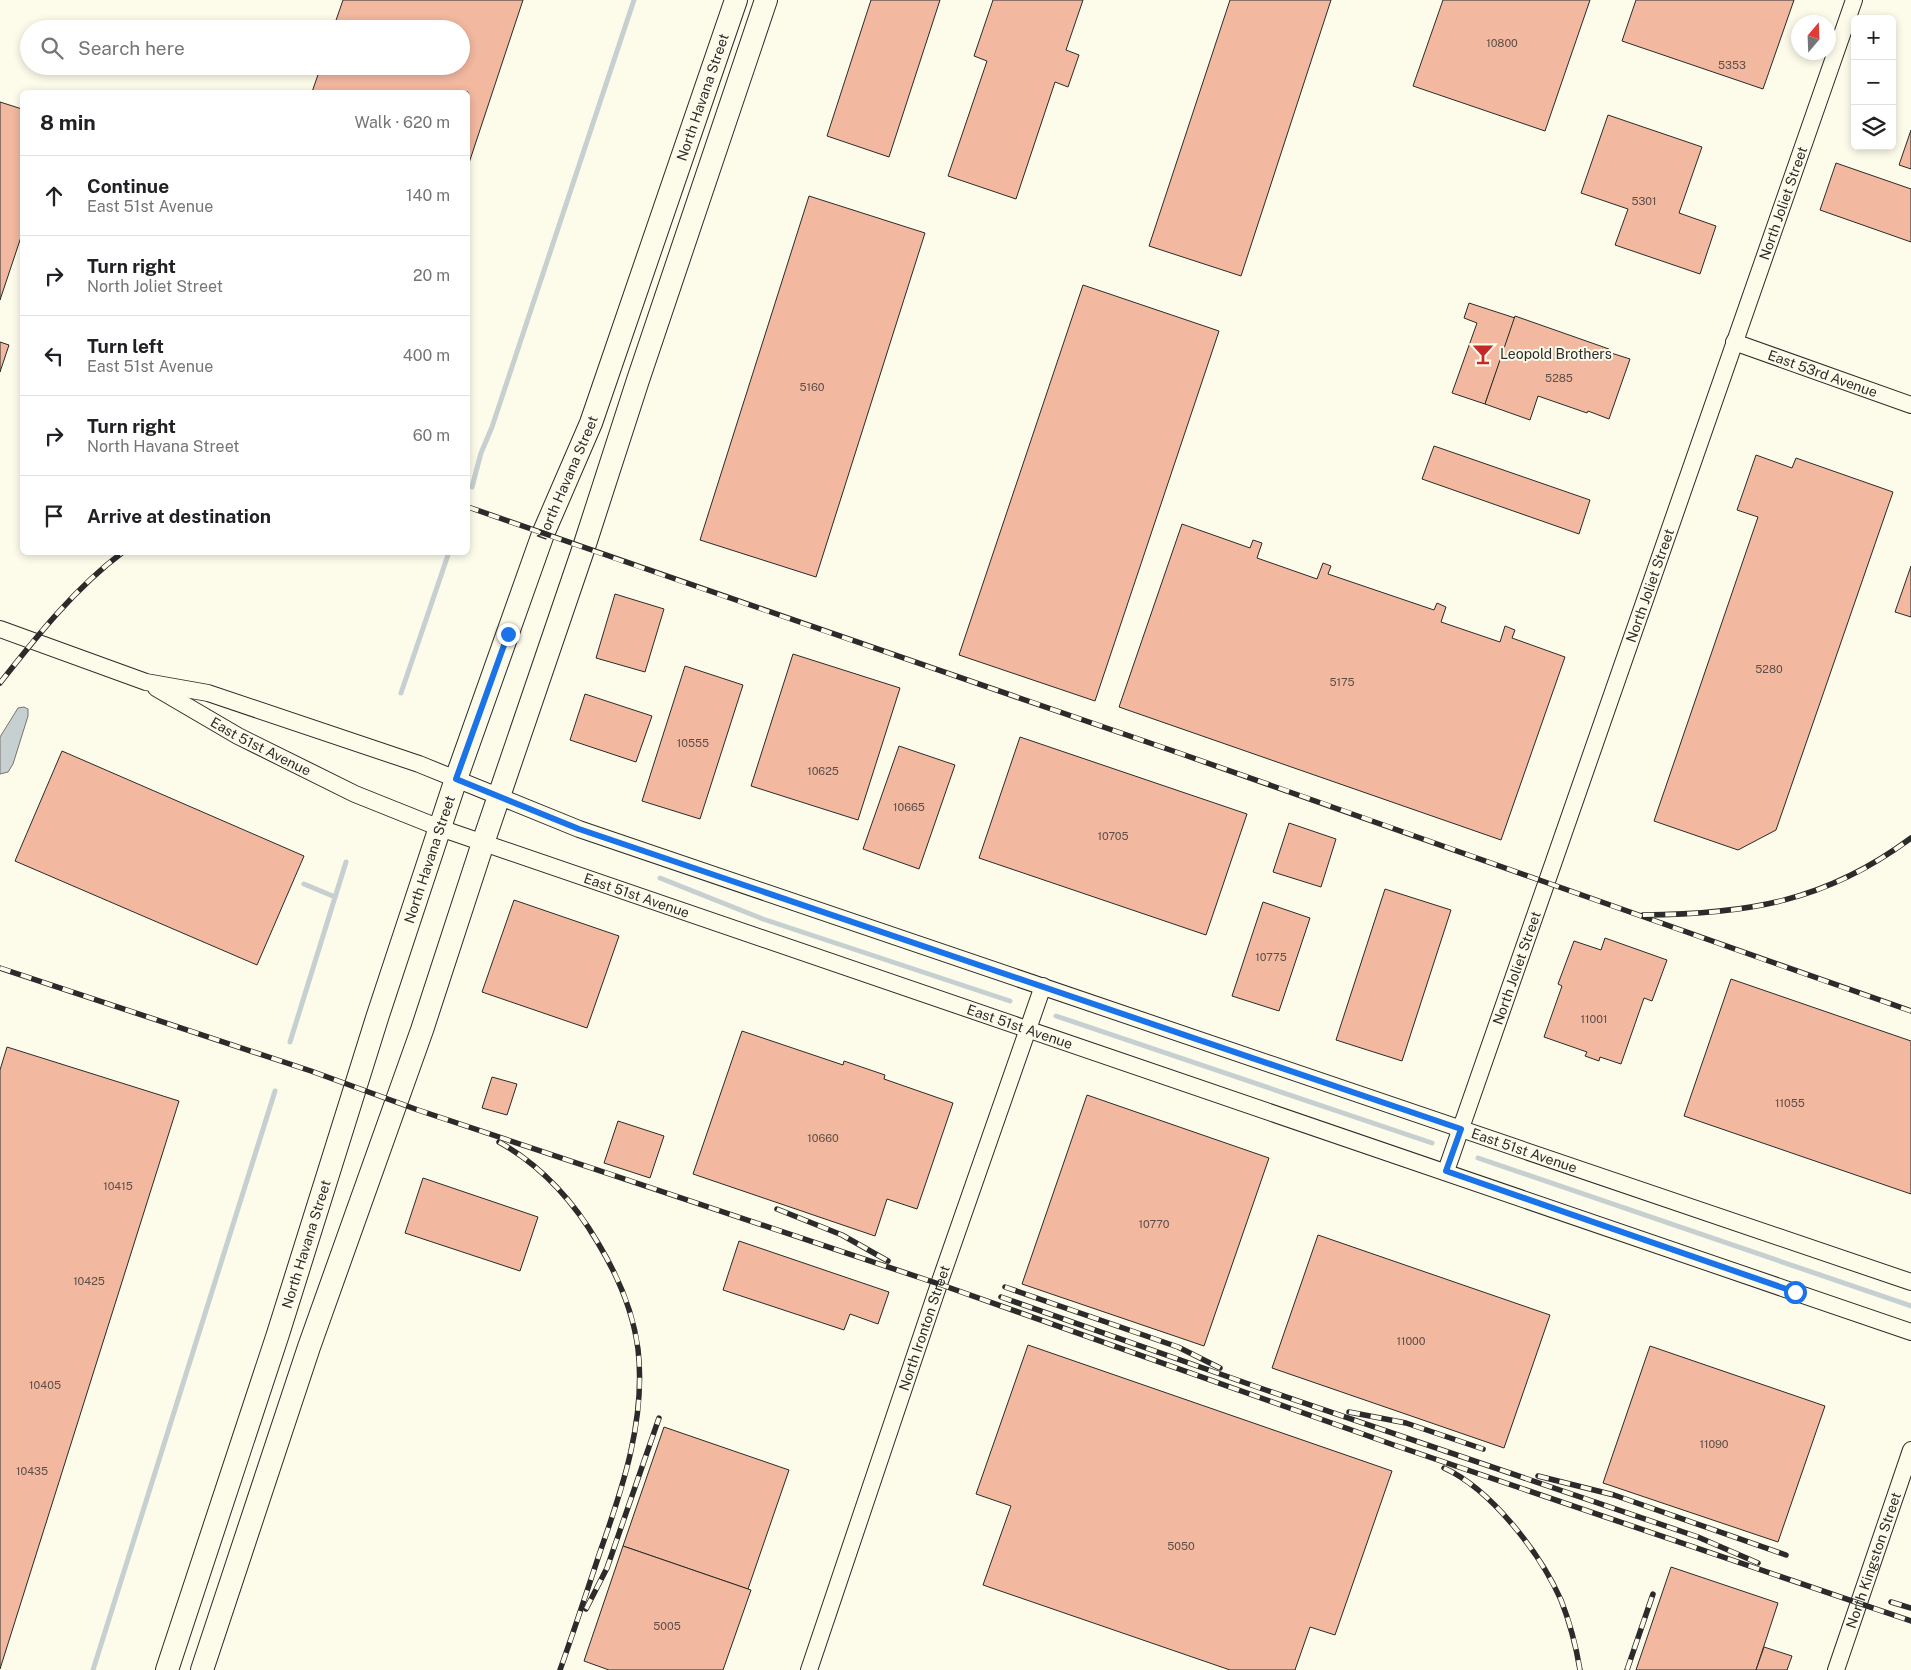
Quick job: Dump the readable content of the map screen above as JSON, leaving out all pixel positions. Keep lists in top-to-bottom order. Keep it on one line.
{"streets":{"main road":["North Havana Street"],"street":["North Joliet Street","East 53rd Avenue","East 51st Avenue","North Ironton Street","North Kingston Street"]},"crossings":[["North Havana Street","East 51st Avenue"],["North Joliet Street","East 53rd Avenue"],["North Joliet Street","East 51st Avenue"],["East 51st Avenue","North Ironton Street"]],"places":{"bar":["Leopold Brothers"]},"house_numbers":["10800","5353","5301","5285","5160","5280","5175","10555","10625","10665","10705","10775","11001","11055","10660","10415","10770","10425","11000","10405","11090","10435","5050","5005"],"north":"top","page":{"map_buttons":["+","−"],"search":"Search here","heading":["8 min","Walk · 620 m"],"list":[["Continue","East 51st Avenue","140 m"],["Turn right","North Joliet Street","20 m"],["Turn left","East 51st Avenue","400 m"],["Turn right","North Havana Street","60 m"],"Arrive at destination"]}}
